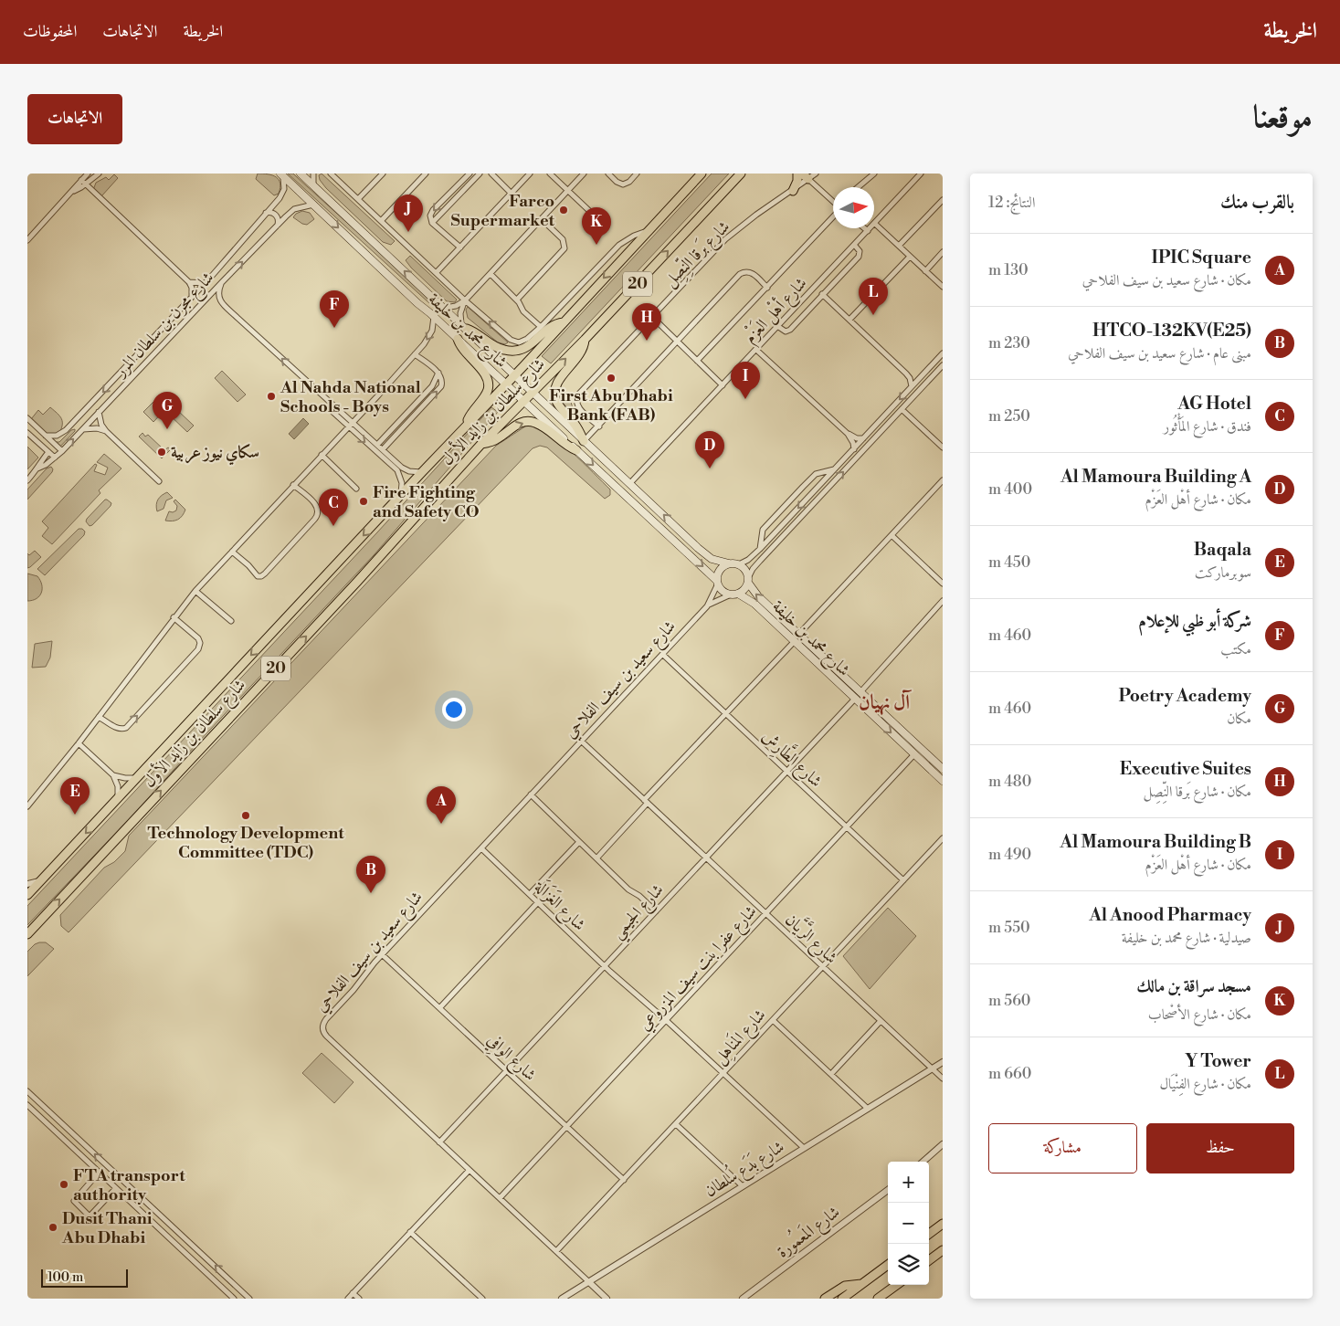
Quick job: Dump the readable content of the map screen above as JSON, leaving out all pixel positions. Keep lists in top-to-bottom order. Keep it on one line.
{"streets":{"main road":["20","شارع محمد بن خليفة","شارع سلطان بن زايد الأول"],"street":["شارع بَرقا النِّصِل","شارع أهْل العَزْم","شارع مجرن بن سلطان المرر","شارع سعيد بن سيف الفلاحي","شارع الطَّارِش","شارع الغَزَالَة","شارع الجيمي","شارع الرَّيَّان","شارع عفرا بنت سيف المزروعي","شارع المَناهِل","شارع الوافِي","شارع بَدَع سُلطان","شارع المَعمُورة"]},"crossings":[["شارع أهْل العَزْم","شارع محمد بن خليفة"],["شارع مجرن بن سلطان المرر","شارع محمد بن خليفة"],["شارع محمد بن خليفة","شارع سلطان بن زايد الأول"],["شارع محمد بن خليفة","شارع سعيد بن سيف الفلاحي"],["شارع محمد بن خليفة","شارع الجيمي"],["شارع محمد بن خليفة","شارع عفرا بنت سيف المزروعي"],["شارع سعيد بن سيف الفلاحي","شارع الطَّارِش"],["شارع سعيد بن سيف الفلاحي","شارع الغَزَالَة"],["شارع سعيد بن سيف الفلاحي","شارع الجيمي"],["شارع سعيد بن سيف الفلاحي","شارع الرَّيَّان"],["شارع سعيد بن سيف الفلاحي","شارع عفرا بنت سيف المزروعي"],["شارع سعيد بن سيف الفلاحي","شارع المَناهِل"],["شارع سعيد بن سيف الفلاحي","شارع الوافِي"],["شارع سعيد بن سيف الفلاحي","شارع بَدَع سُلطان"],["شارع الطَّارِش","شارع الجيمي"],["شارع الطَّارِش","شارع عفرا بنت سيف المزروعي"],["شارع الطَّارِش","شارع المَناهِل"],["شارع الغَزَالَة","شارع الجيمي"],["شارع الغَزَالَة","شارع عفرا بنت سيف المزروعي"],["شارع الغَزَالَة","شارع المَناهِل"],["شارع الغَزَالَة","شارع بَدَع سُلطان"],["شارع الجيمي","شارع الرَّيَّان"],["شارع الجيمي","شارع الوافِي"],["شارع الرَّيَّان","شارع عفرا بنت سيف المزروعي"],["شارع الرَّيَّان","شارع المَناهِل"],["شارع الرَّيَّان","شارع بَدَع سُلطان"],["شارع عفرا بنت سيف المزروعي","شارع الوافِي"],["شارع المَناهِل","شارع الوافِي"]],"districts":["آل نهيان"],"places":["Farco Supermarket","First Abu Dhabi Bank (FAB)","Al Nahda National Schools - Boys","سكاي نيوز عربية","Fire Fighting and Safety CO","Technology Development Committee (TDC)","FTA transport authority","Dusit Thani Abu Dhabi"],"scale_bar":"100 m","north":"right","page":{"header":"الخريطة","nav":["الخريطة","الاتجاهات","المحفوظات"],"title":"موقعنا","buttons":["الاتجاهات",["حفظ","مشاركة"]],"heading":["بالقرب منك","النتائج: 12"],"pins":["J","K","L","F","H","I","G","D","C","E","A","B"],"list":[{"mark":"A","name":"IPIC Square","note":"مكان · شارع سعيد بن سيف الفلاحي","value":"130 m"},{"mark":"B","name":"HTCO-132KV(E25)","note":"مبنى عام · شارع سعيد بن سيف الفلاحي","value":"230 m"},{"mark":"C","name":"AG Hotel","note":"فندق · شارع المَأْثُور","value":"250 m"},{"mark":"D","name":"Al Mamoura Building A","note":"مكان · شارع أهْل العَزْم","value":"400 m"},{"mark":"E","name":"Baqala","note":"سوبرماركت","value":"450 m"},{"mark":"F","name":"شركة أبو ظبي للإعلام","note":"مكتب","value":"460 m"},{"mark":"G","name":"Poetry Academy","note":"مكان","value":"460 m"},{"mark":"H","name":"Executive Suites","note":"مكان · شارع بَرقا النِّصِل","value":"480 m"},{"mark":"I","name":"Al Mamoura Building B","note":"مكان · شارع أهْل العَزْم","value":"490 m"},{"mark":"J","name":"Al Anood Pharmacy","note":"صيدلية · شارع محمد بن خليفة","value":"550 m"},{"mark":"K","name":"مسجد سراقة بن مالك","note":"مكان · شارع الأصْحاب","value":"560 m"},{"mark":"L","name":"Y Tower","note":"مكان · شارع الفِنْيَال","value":"660 m"}],"map_buttons":["+","−"],"scale":"100 m"}}
